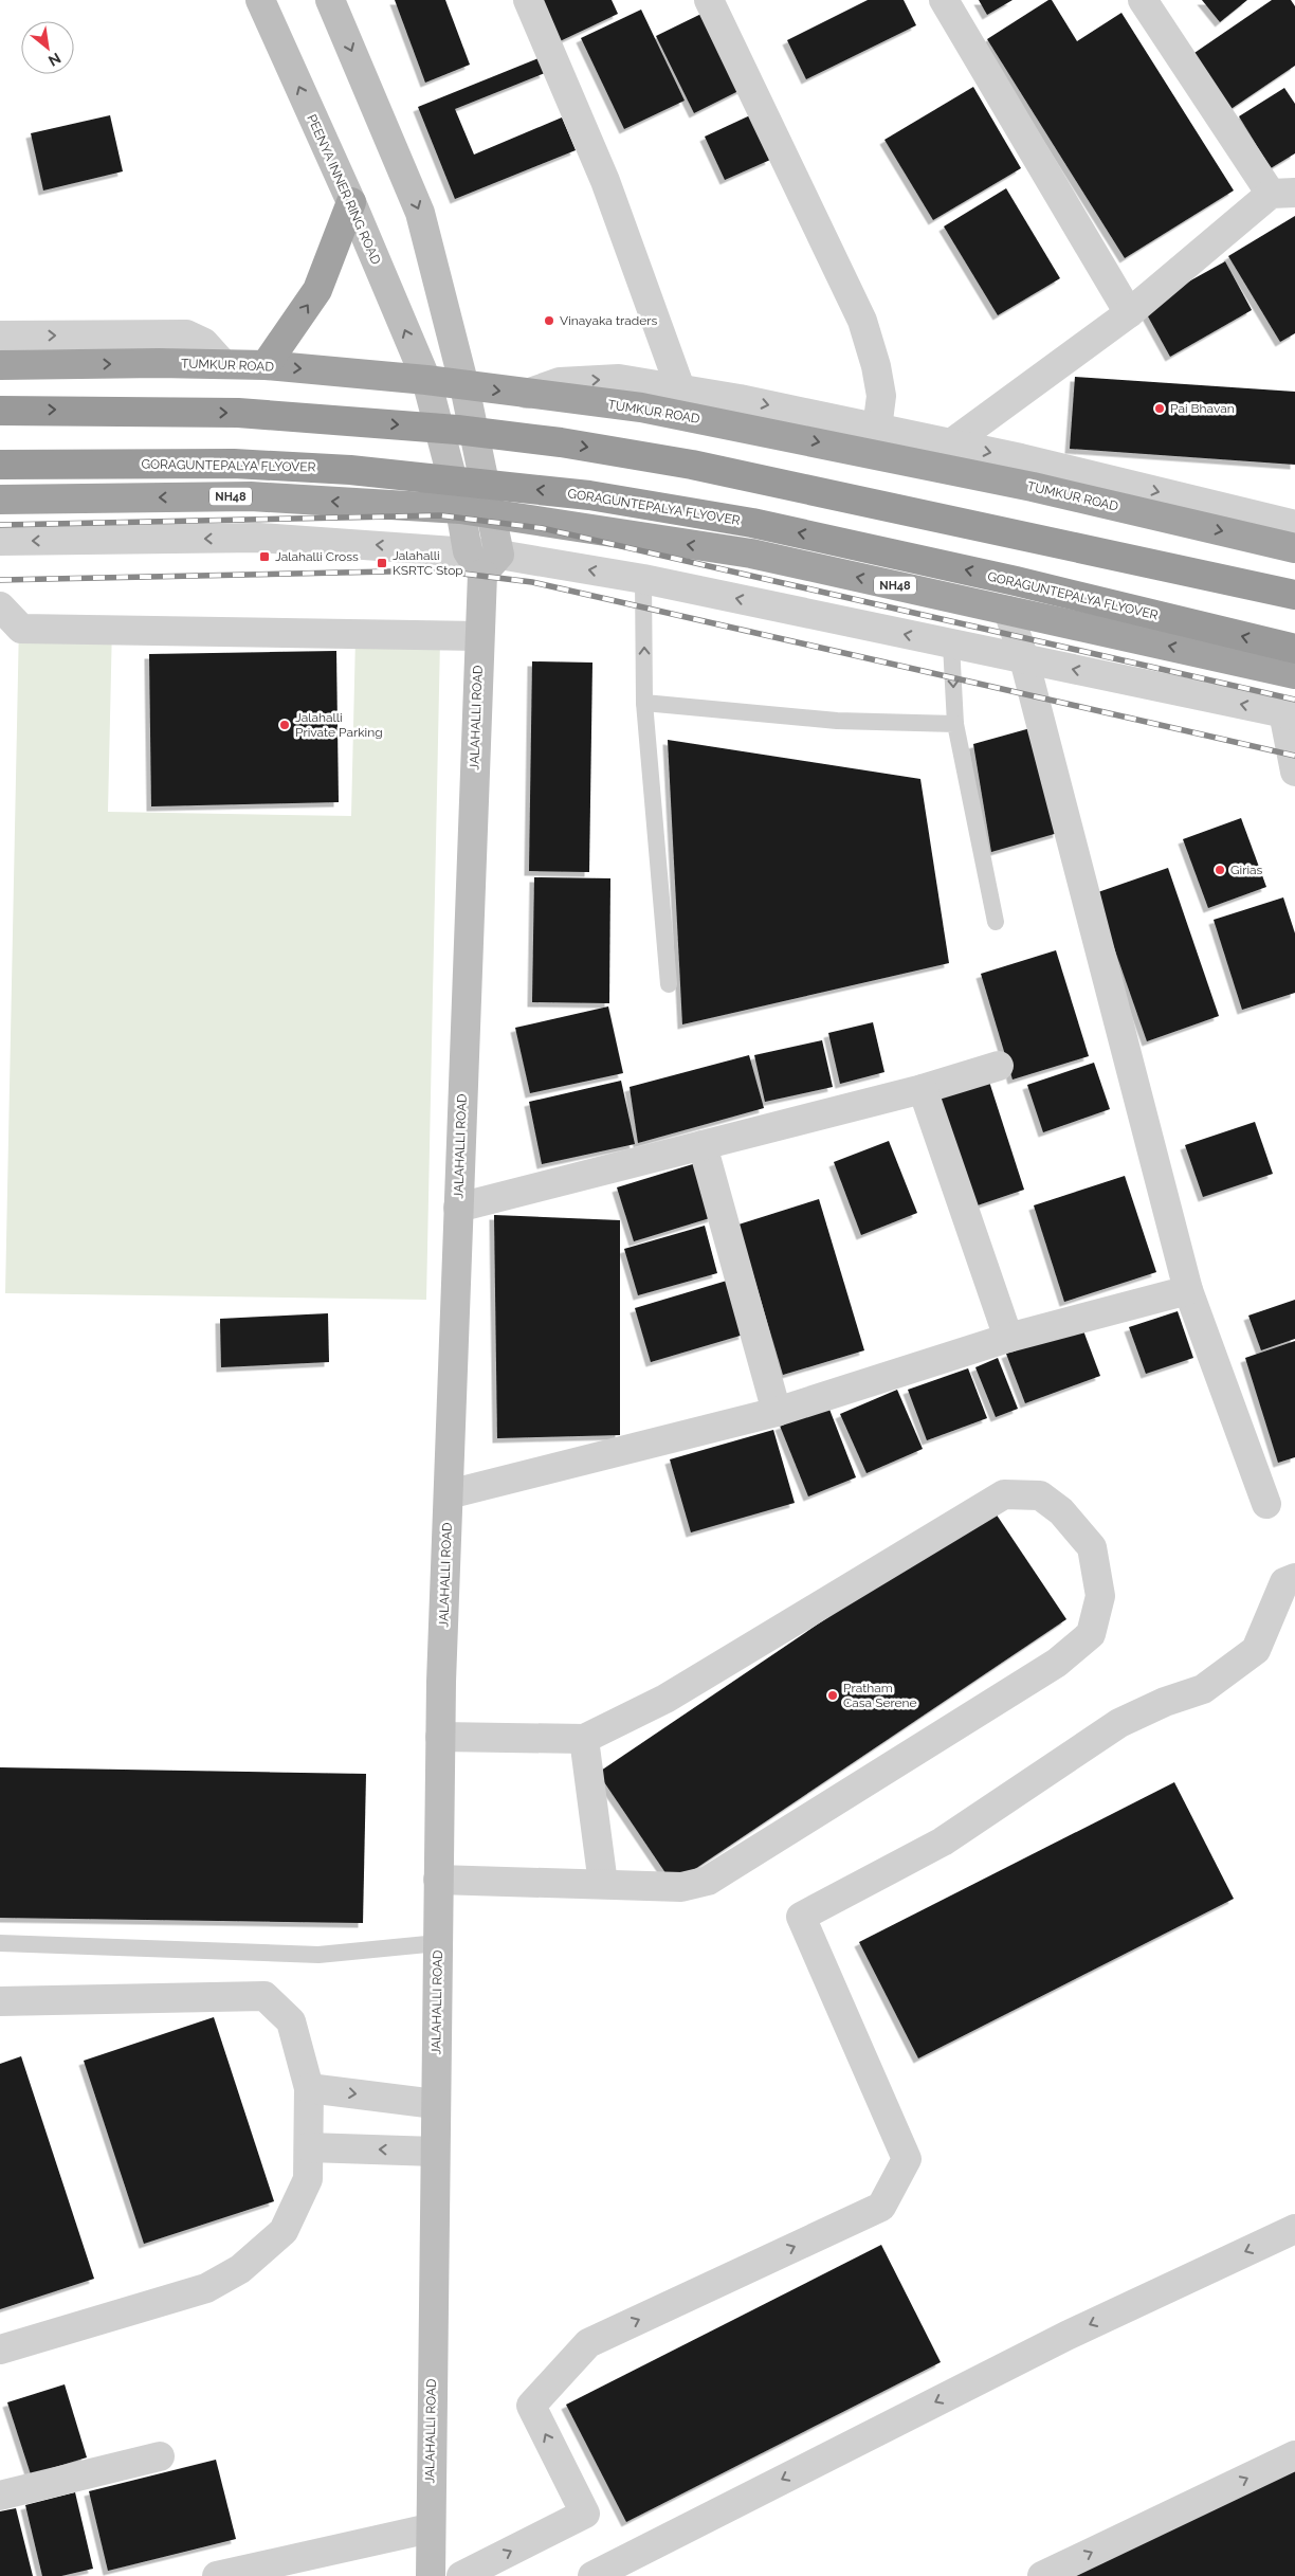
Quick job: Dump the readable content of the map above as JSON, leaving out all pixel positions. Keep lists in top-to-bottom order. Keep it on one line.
{"streets":{"highway":["TUMKUR ROAD","GORAGUNTEPALYA FLYOVER","NH48"],"main road":["PEENYA INNER RING ROAD","JALAHALLI ROAD"]},"crossings":[["PEENYA INNER RING ROAD","TUMKUR ROAD"],["PEENYA INNER RING ROAD","NH48"],["PEENYA INNER RING ROAD","JALAHALLI ROAD"]],"places":{"other":["Vinayaka traders","Pai Bhavan","Jalahalli Private Parking","Girias","Pratham Casa Serene"],"transit":["Jalahalli Cross","Jalahalli KSRTC Stop"]},"north":"bottom right"}
